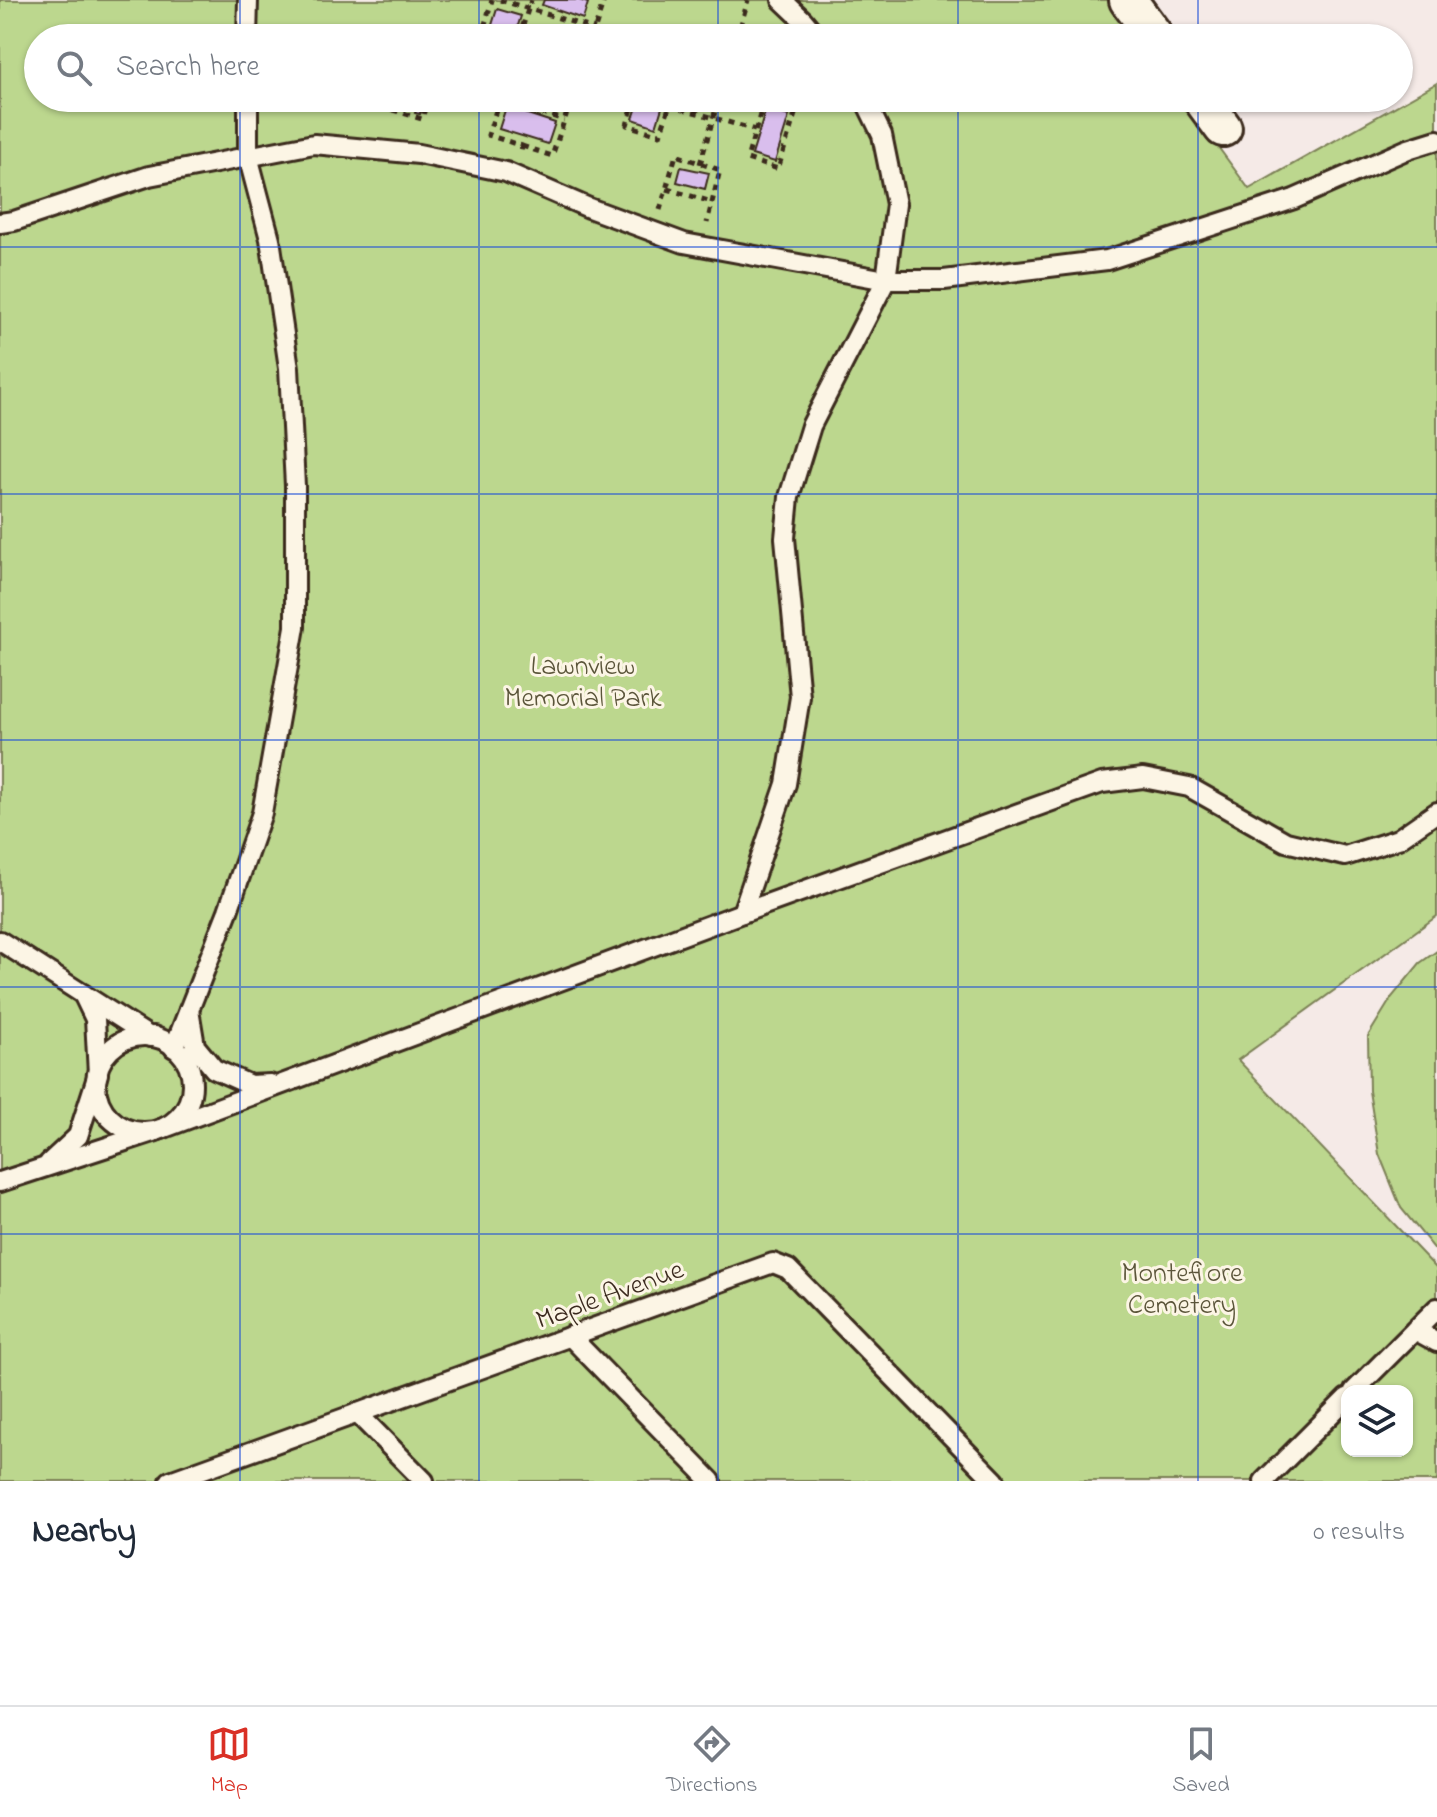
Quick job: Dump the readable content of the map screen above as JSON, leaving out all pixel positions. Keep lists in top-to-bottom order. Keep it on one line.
{"streets":{"lane":["Maple Avenue"]},"parks":["Lawnview Memorial Park","Montefiore Cemetery"],"page":{"search":"Search here","heading":["Nearby","0 results"],"nav":["Map","Directions","Saved"]}}
